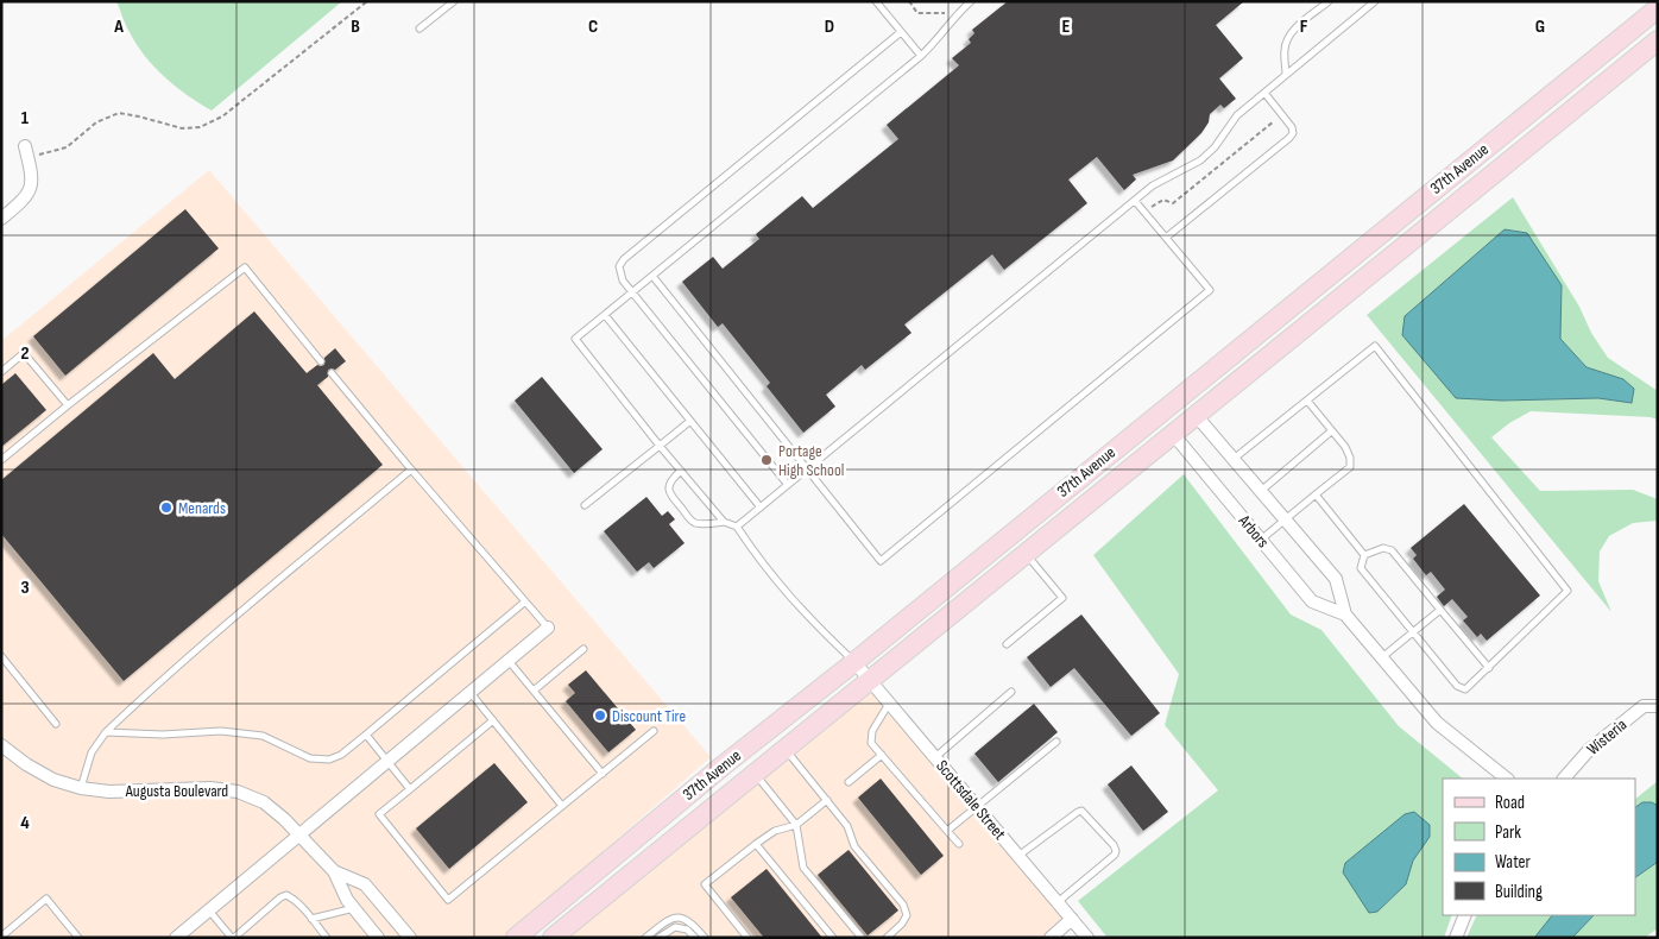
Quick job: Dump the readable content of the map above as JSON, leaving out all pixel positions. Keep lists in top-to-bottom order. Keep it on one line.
{"streets":{"main road":["37th Avenue"],"street":["Arbors","Wisteria","Augusta Boulevard","Scottsdale Street"]},"crossings":[["37th Avenue","Arbors"],["37th Avenue","Scottsdale Street"]],"places":["Portage High School","Menards","Discount Tire"],"legend":["Road","Park","Water","Building"],"grid":{"columns":["A","B","C","D","E","F","G"],"rows":["1","2","3","4"]}}
